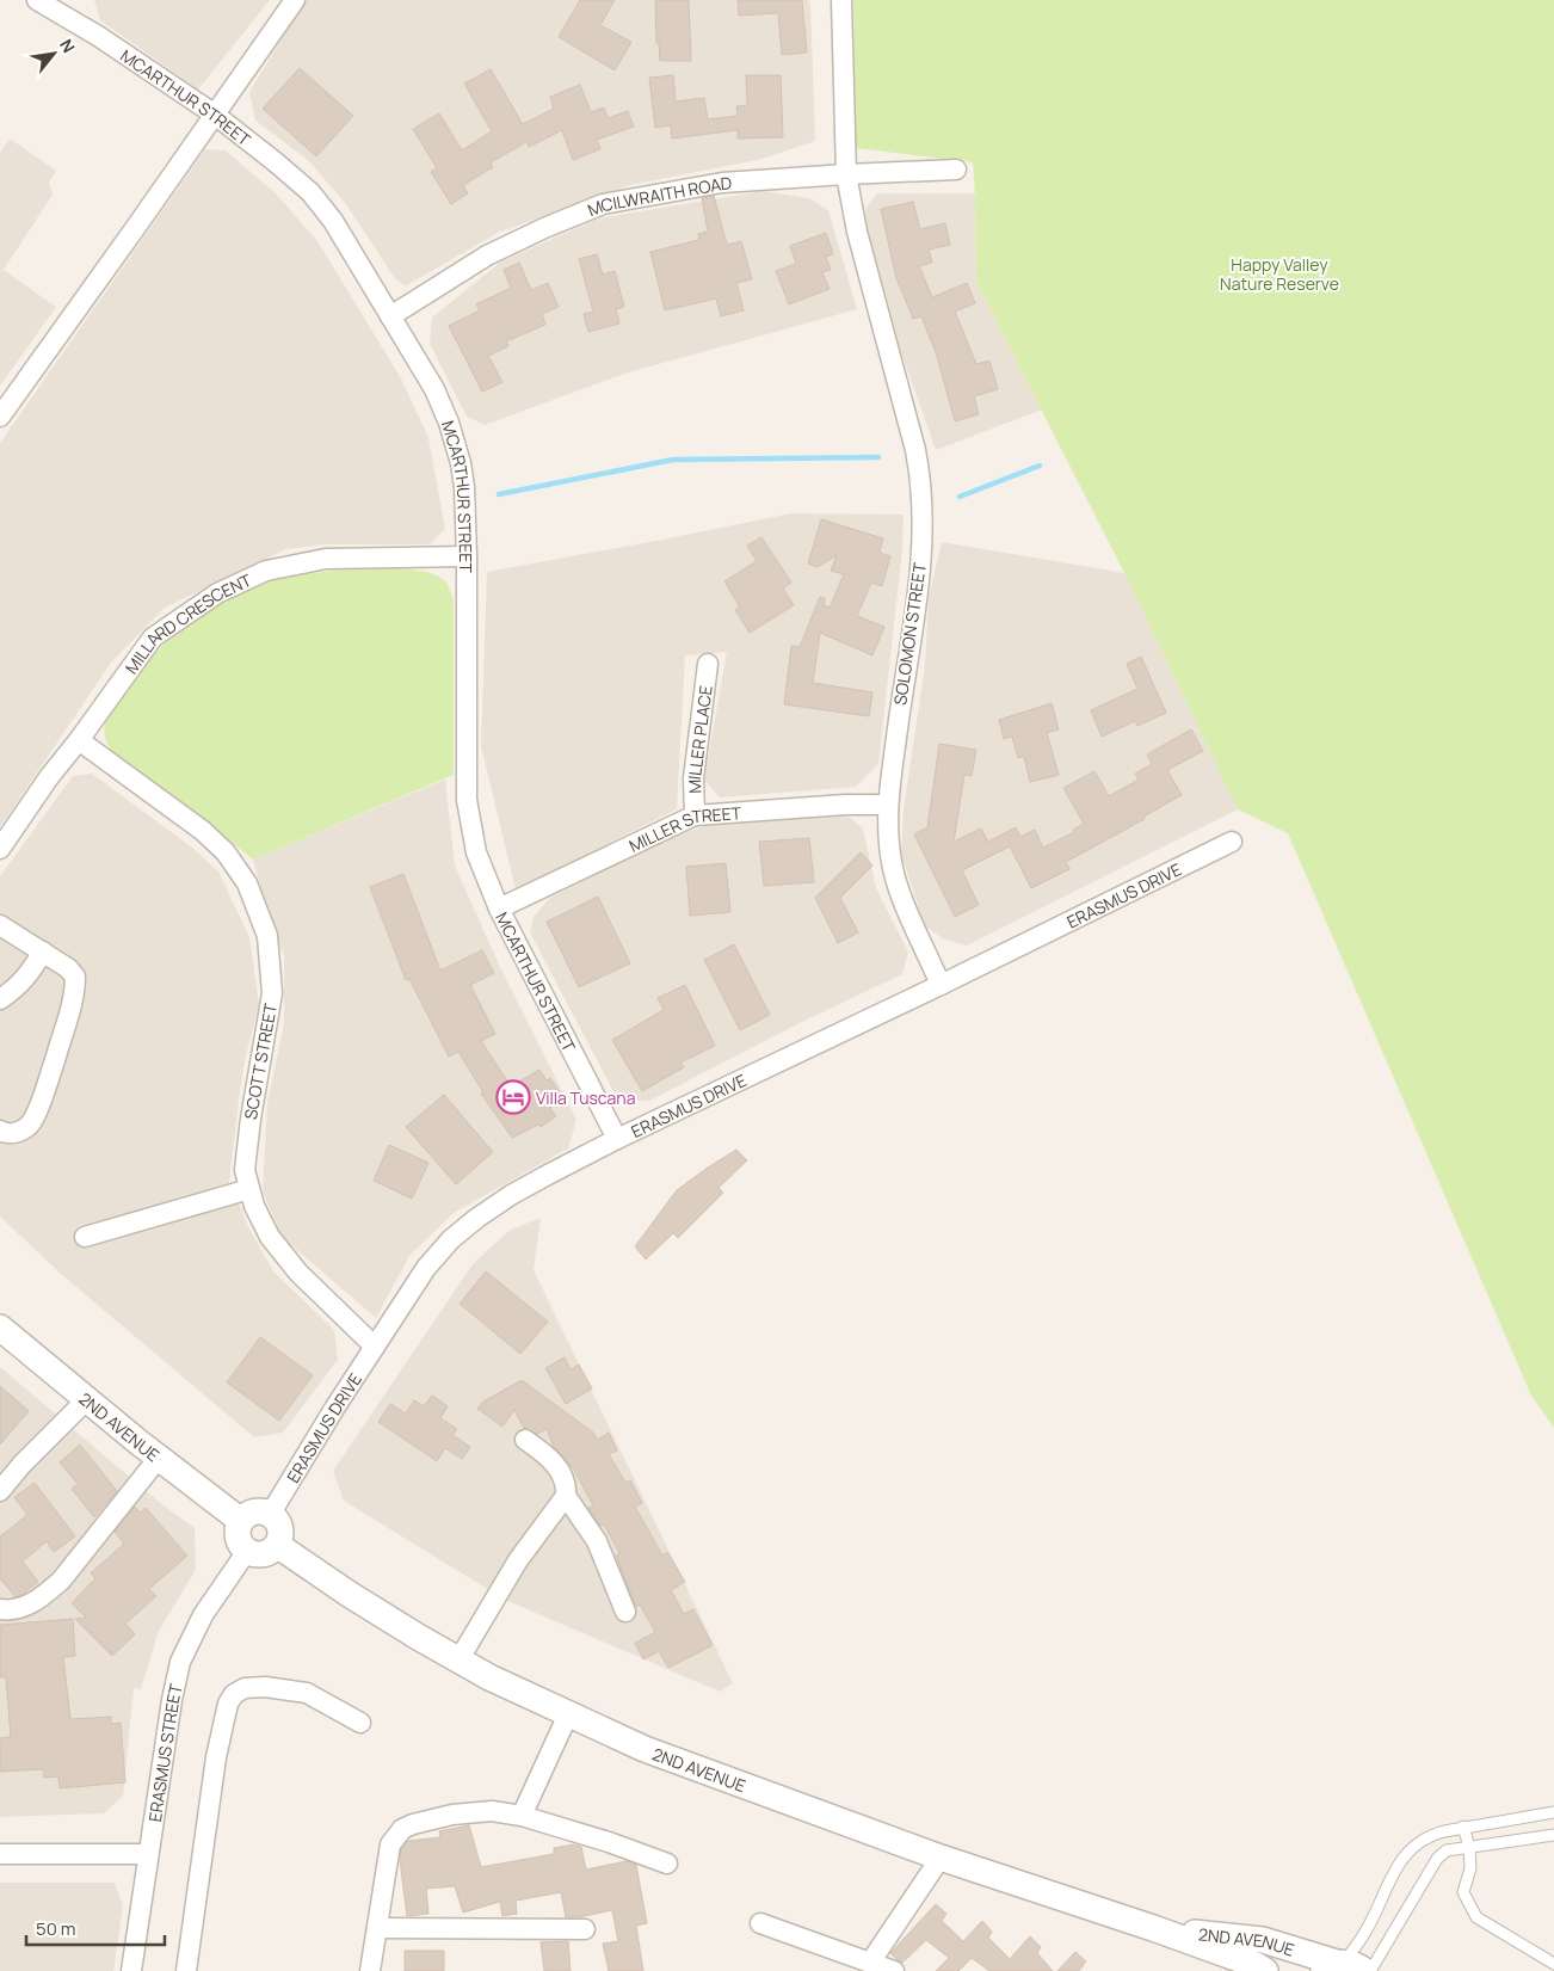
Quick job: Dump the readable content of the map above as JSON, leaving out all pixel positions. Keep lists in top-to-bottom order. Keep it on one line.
{"streets":{"street":["MCARTHUR STREET","MCILWRAITH ROAD","MILLARD CRESCENT","SOLOMON STREET","MILLER PLACE","MILLER STREET","ERASMUS DRIVE","SCOTT STREET","2ND AVENUE","ERASMUS STREET"]},"crossings":[["MCARTHUR STREET","MCILWRAITH ROAD"],["MCARTHUR STREET","MILLARD CRESCENT"],["MCARTHUR STREET","MILLER STREET"],["MCARTHUR STREET","ERASMUS DRIVE"],["MCILWRAITH ROAD","SOLOMON STREET"],["MILLARD CRESCENT","SCOTT STREET"],["SOLOMON STREET","MILLER STREET"],["SOLOMON STREET","ERASMUS DRIVE"],["MILLER PLACE","MILLER STREET"],["ERASMUS DRIVE","SCOTT STREET"],["ERASMUS DRIVE","2ND AVENUE"],["ERASMUS DRIVE","ERASMUS STREET"],["2ND AVENUE","ERASMUS STREET"]],"parks":["Happy Valley Nature Reserve"],"places":{"hotel":["Villa Tuscana"]},"scale_bar":"50 m","north":"top right"}
